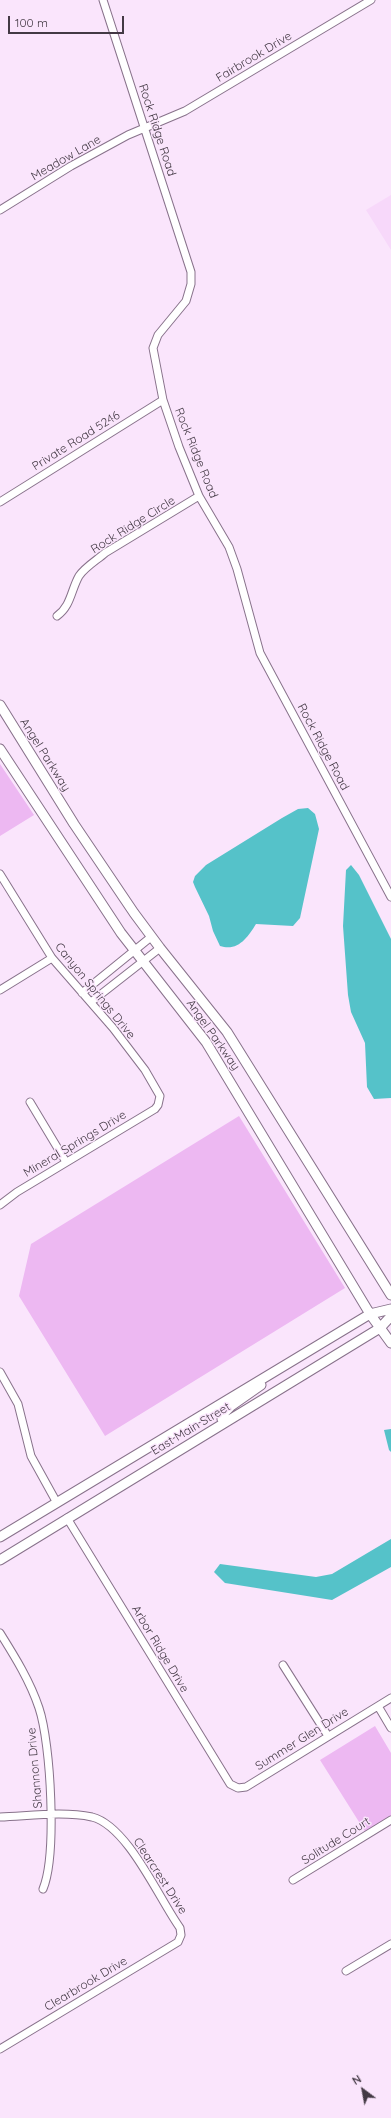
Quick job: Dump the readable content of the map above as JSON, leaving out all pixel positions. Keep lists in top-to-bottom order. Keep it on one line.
{"streets":{"main road":["Angel Parkway","East Main Street"],"street":["Fairbrook Drive","Rock Ridge Road","Meadow Lane","Private Road 5246","Rock Ridge Circle","Canyon Springs Drive","Mineral Springs Drive","Arbor Ridge Drive","Summer Glen Drive","Shannon Drive","Solitude Court","Clearcrest Drive","Clearbrook Drive"]},"crossings":[["Fairbrook Drive","Rock Ridge Road"],["Fairbrook Drive","Meadow Lane"],["Rock Ridge Road","Meadow Lane"],["Rock Ridge Road","Private Road 5246"],["Rock Ridge Road","Rock Ridge Circle"],["Angel Parkway","East Main Street"],["Canyon Springs Drive","Mineral Springs Drive"],["East Main Street","Arbor Ridge Drive"],["Arbor Ridge Drive","Summer Glen Drive"],["Shannon Drive","Clearcrest Drive"],["Clearcrest Drive","Clearbrook Drive"]],"scale_bar":"100 m","north":"top left"}
